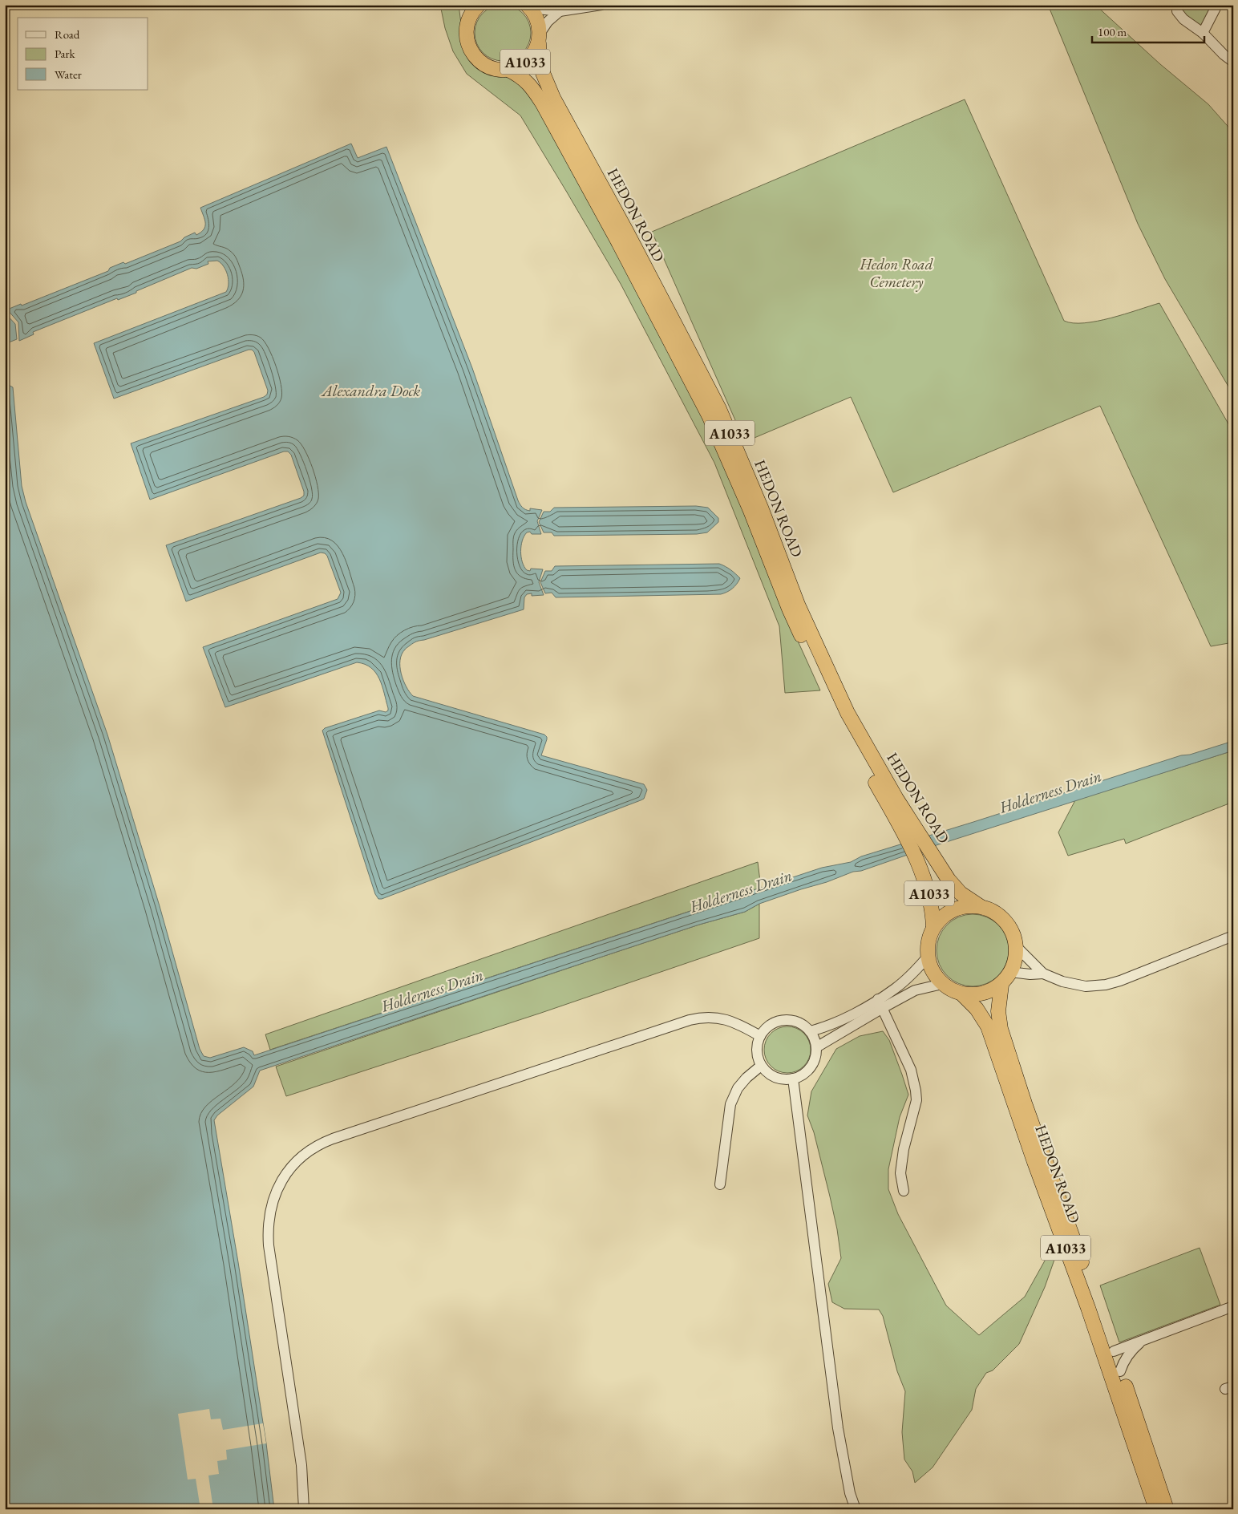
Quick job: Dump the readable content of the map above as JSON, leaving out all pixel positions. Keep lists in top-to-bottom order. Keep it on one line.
{"streets":{"highway":["A1033","HEDON ROAD"]},"crossings":[["A1033","HEDON ROAD"]],"water":["Alexandra Dock","Holderness Drain"],"parks":["Hedon Road Cemetery"],"legend":["Road","Park","Water"],"scale_bar":"100 m"}
